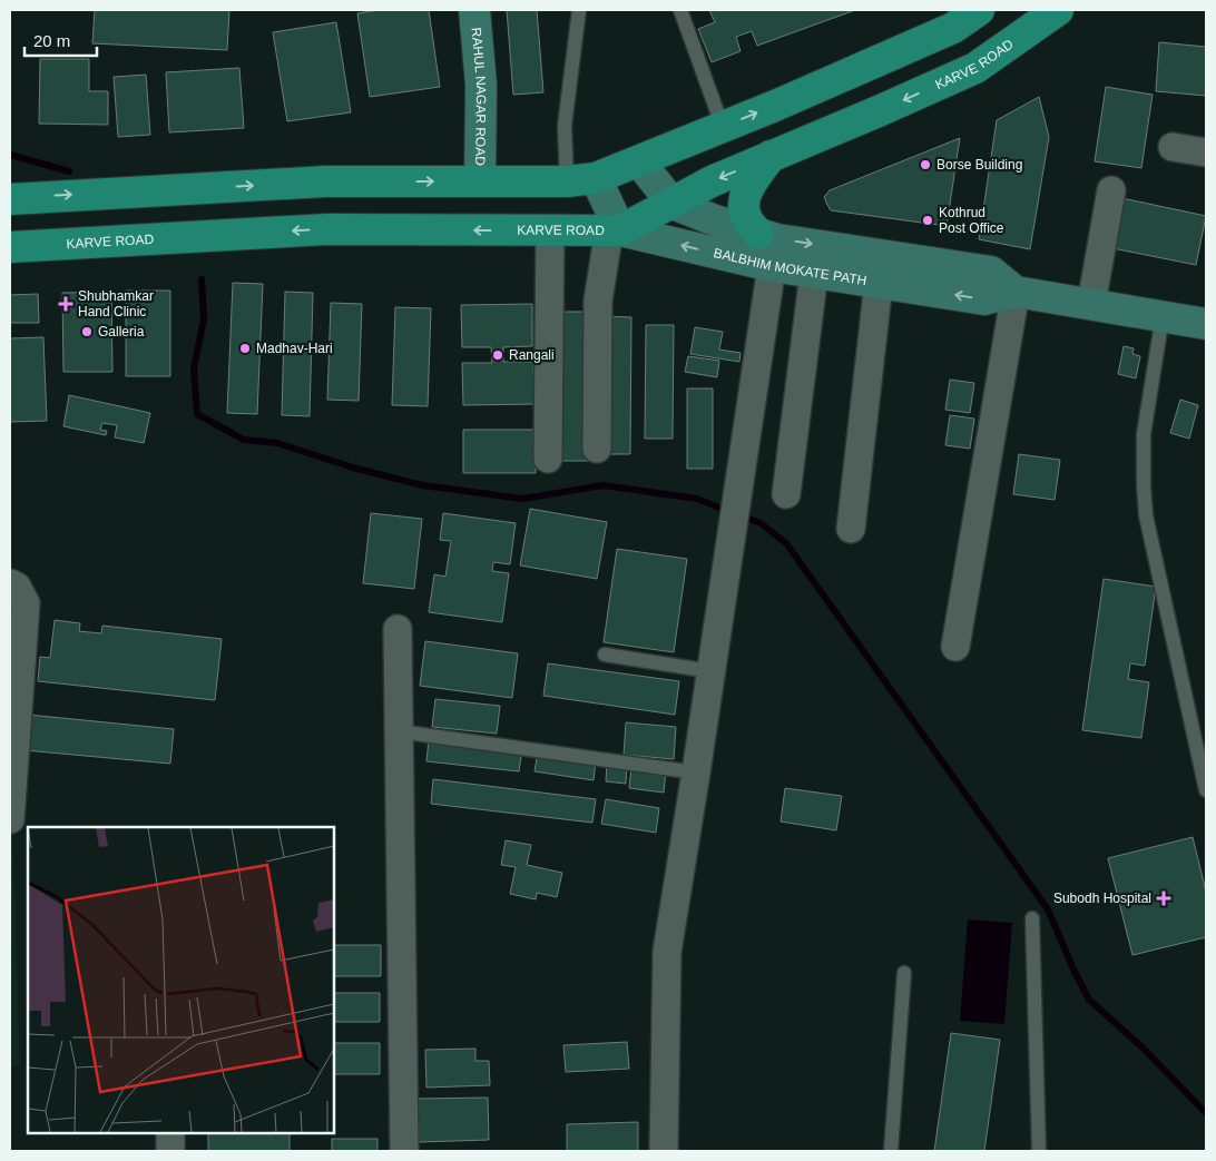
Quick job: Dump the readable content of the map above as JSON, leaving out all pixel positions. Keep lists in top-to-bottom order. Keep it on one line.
{"streets":{"main road":["KARVE ROAD","RAHUL NAGAR ROAD","BALBHIM MOKATE PATH"]},"crossings":[["KARVE ROAD","BALBHIM MOKATE PATH"]],"places":{"other":["Borse Building","Kothrud Post Office","Galleria","Madhav-Hari","Rangali"],"health":["Shubhamkar Hand Clinic","Subodh Hospital"]},"scale_bar":"20 m"}
